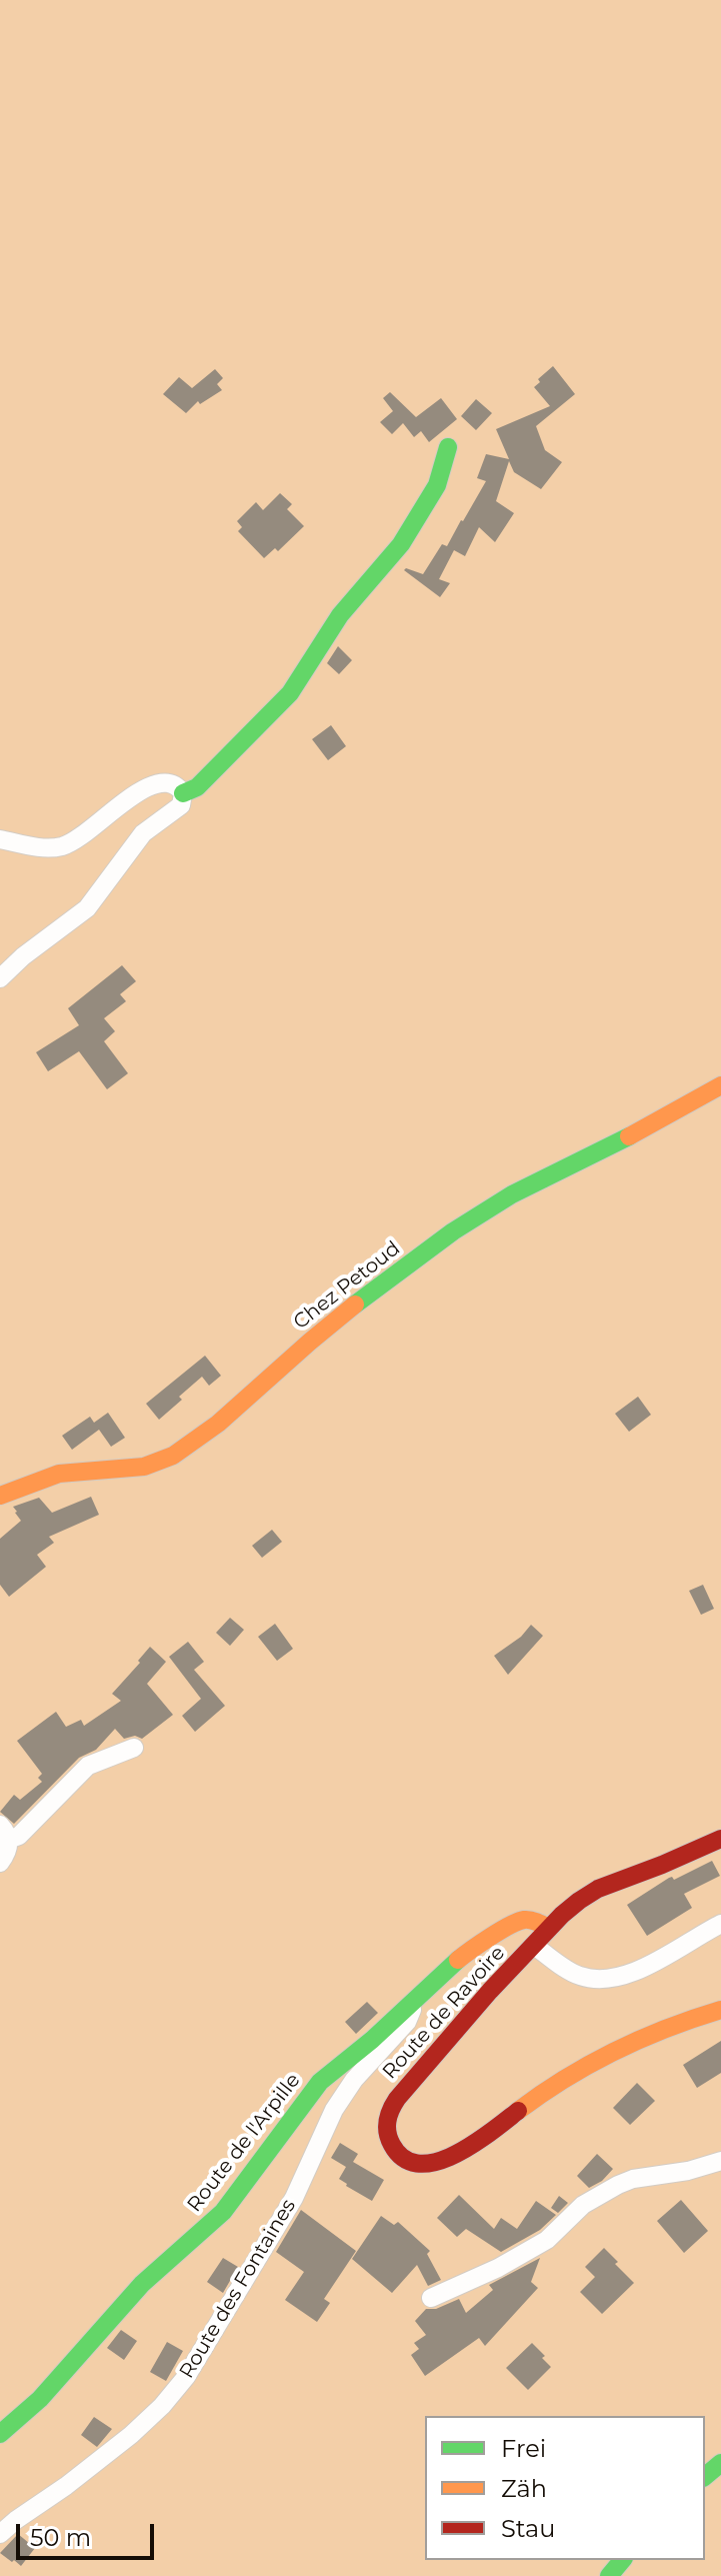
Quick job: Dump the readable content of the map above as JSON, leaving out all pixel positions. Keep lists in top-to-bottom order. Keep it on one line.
{"streets":{"street":["Chez Petoud","Route de Ravoire","Route de l'Arpille","Route des Fontaines"]},"crossings":[["Route de Ravoire","Route de l'Arpille"],["Route de l'Arpille","Route des Fontaines"]],"legend":["Frei","Zäh","Stau"],"scale_bar":"50 m"}
